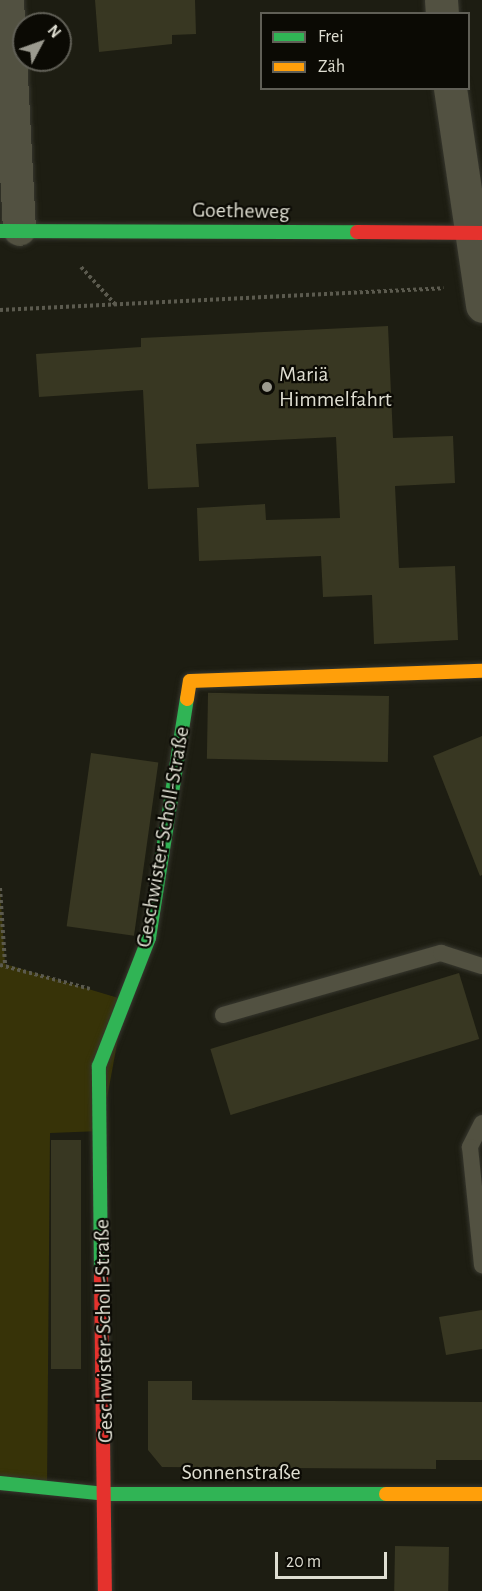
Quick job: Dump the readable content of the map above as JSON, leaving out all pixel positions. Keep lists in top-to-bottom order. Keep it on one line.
{"streets":{"street":["Goetheweg","Geschwister-Scholl-Straße","Sonnenstraße"]},"crossings":[["Geschwister-Scholl-Straße","Sonnenstraße"]],"places":["Mariä Himmelfahrt"],"legend":["Frei","Zäh"],"scale_bar":"20 m","north":"top right"}
